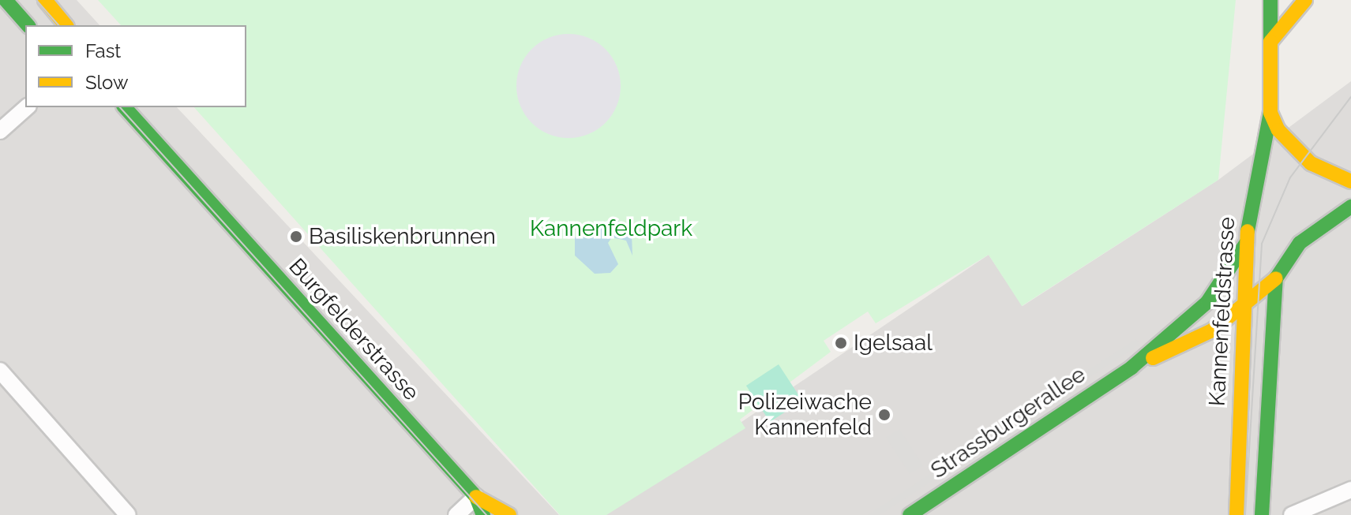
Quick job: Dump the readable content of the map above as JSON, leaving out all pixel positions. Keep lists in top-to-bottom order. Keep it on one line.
{"streets":{"main road":["Kannenfeldstrasse","Burgfelderstrasse","Strassburgerallee"]},"crossings":[["Kannenfeldstrasse","Strassburgerallee"]],"parks":["Kannenfeldpark"],"places":["Basiliskenbrunnen","Igelsaal","Polizeiwache Kannenfeld"],"legend":["Fast","Slow"]}
